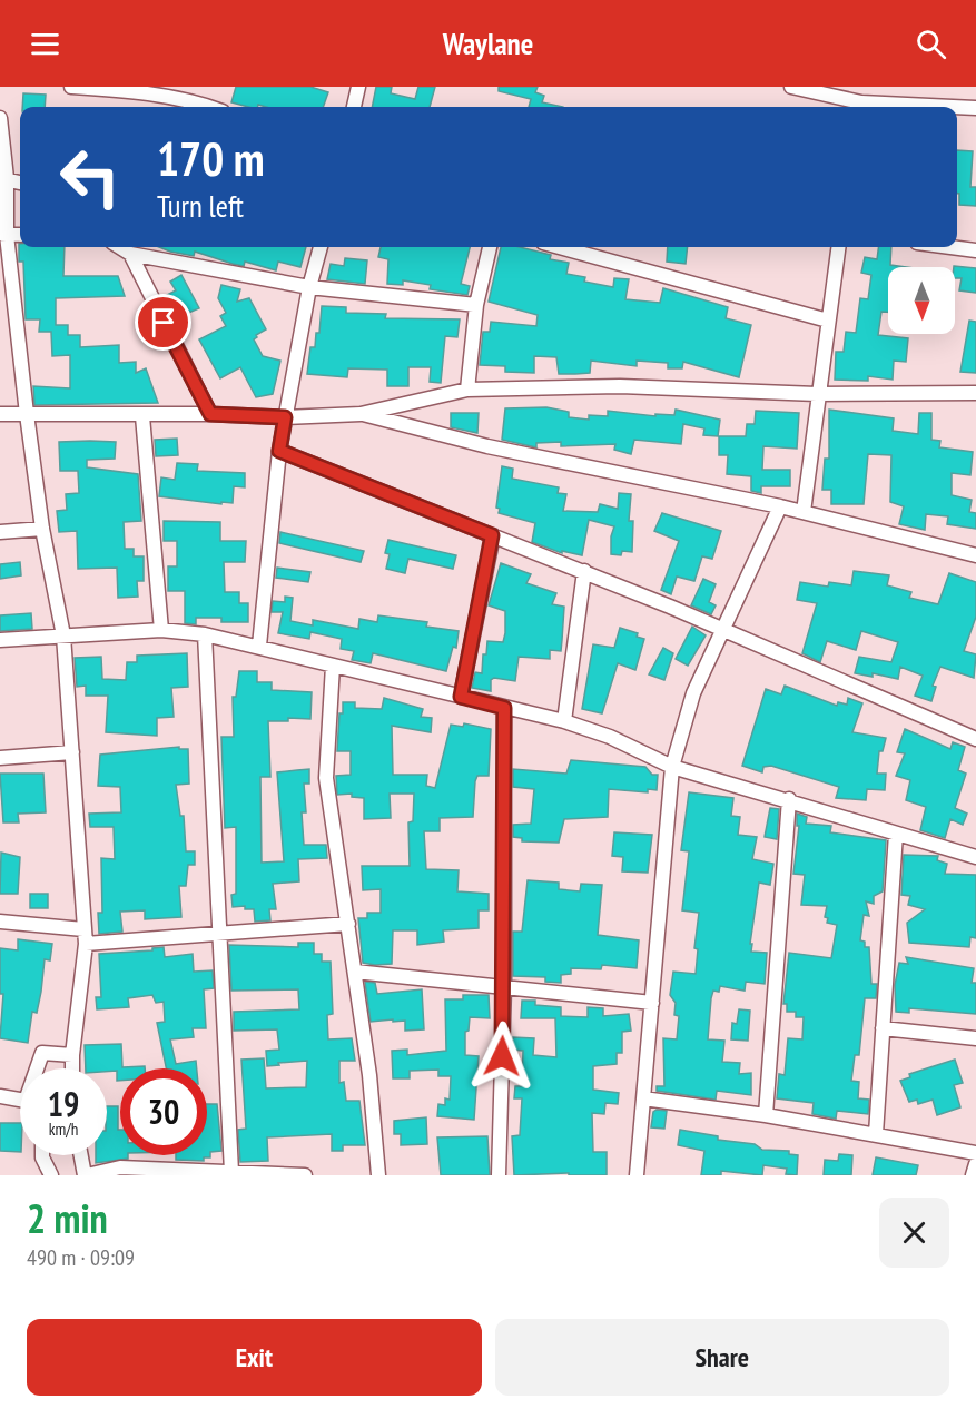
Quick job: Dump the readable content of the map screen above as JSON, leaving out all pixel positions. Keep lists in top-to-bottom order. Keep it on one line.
{"north":"bottom","page":{"header":"Waylane","turn":["170 m","Turn left"],"speed":"19 km/h","limit":"30","heading":["2 min","490 m · 09:09"],"buttons":["Exit","Share"]}}
